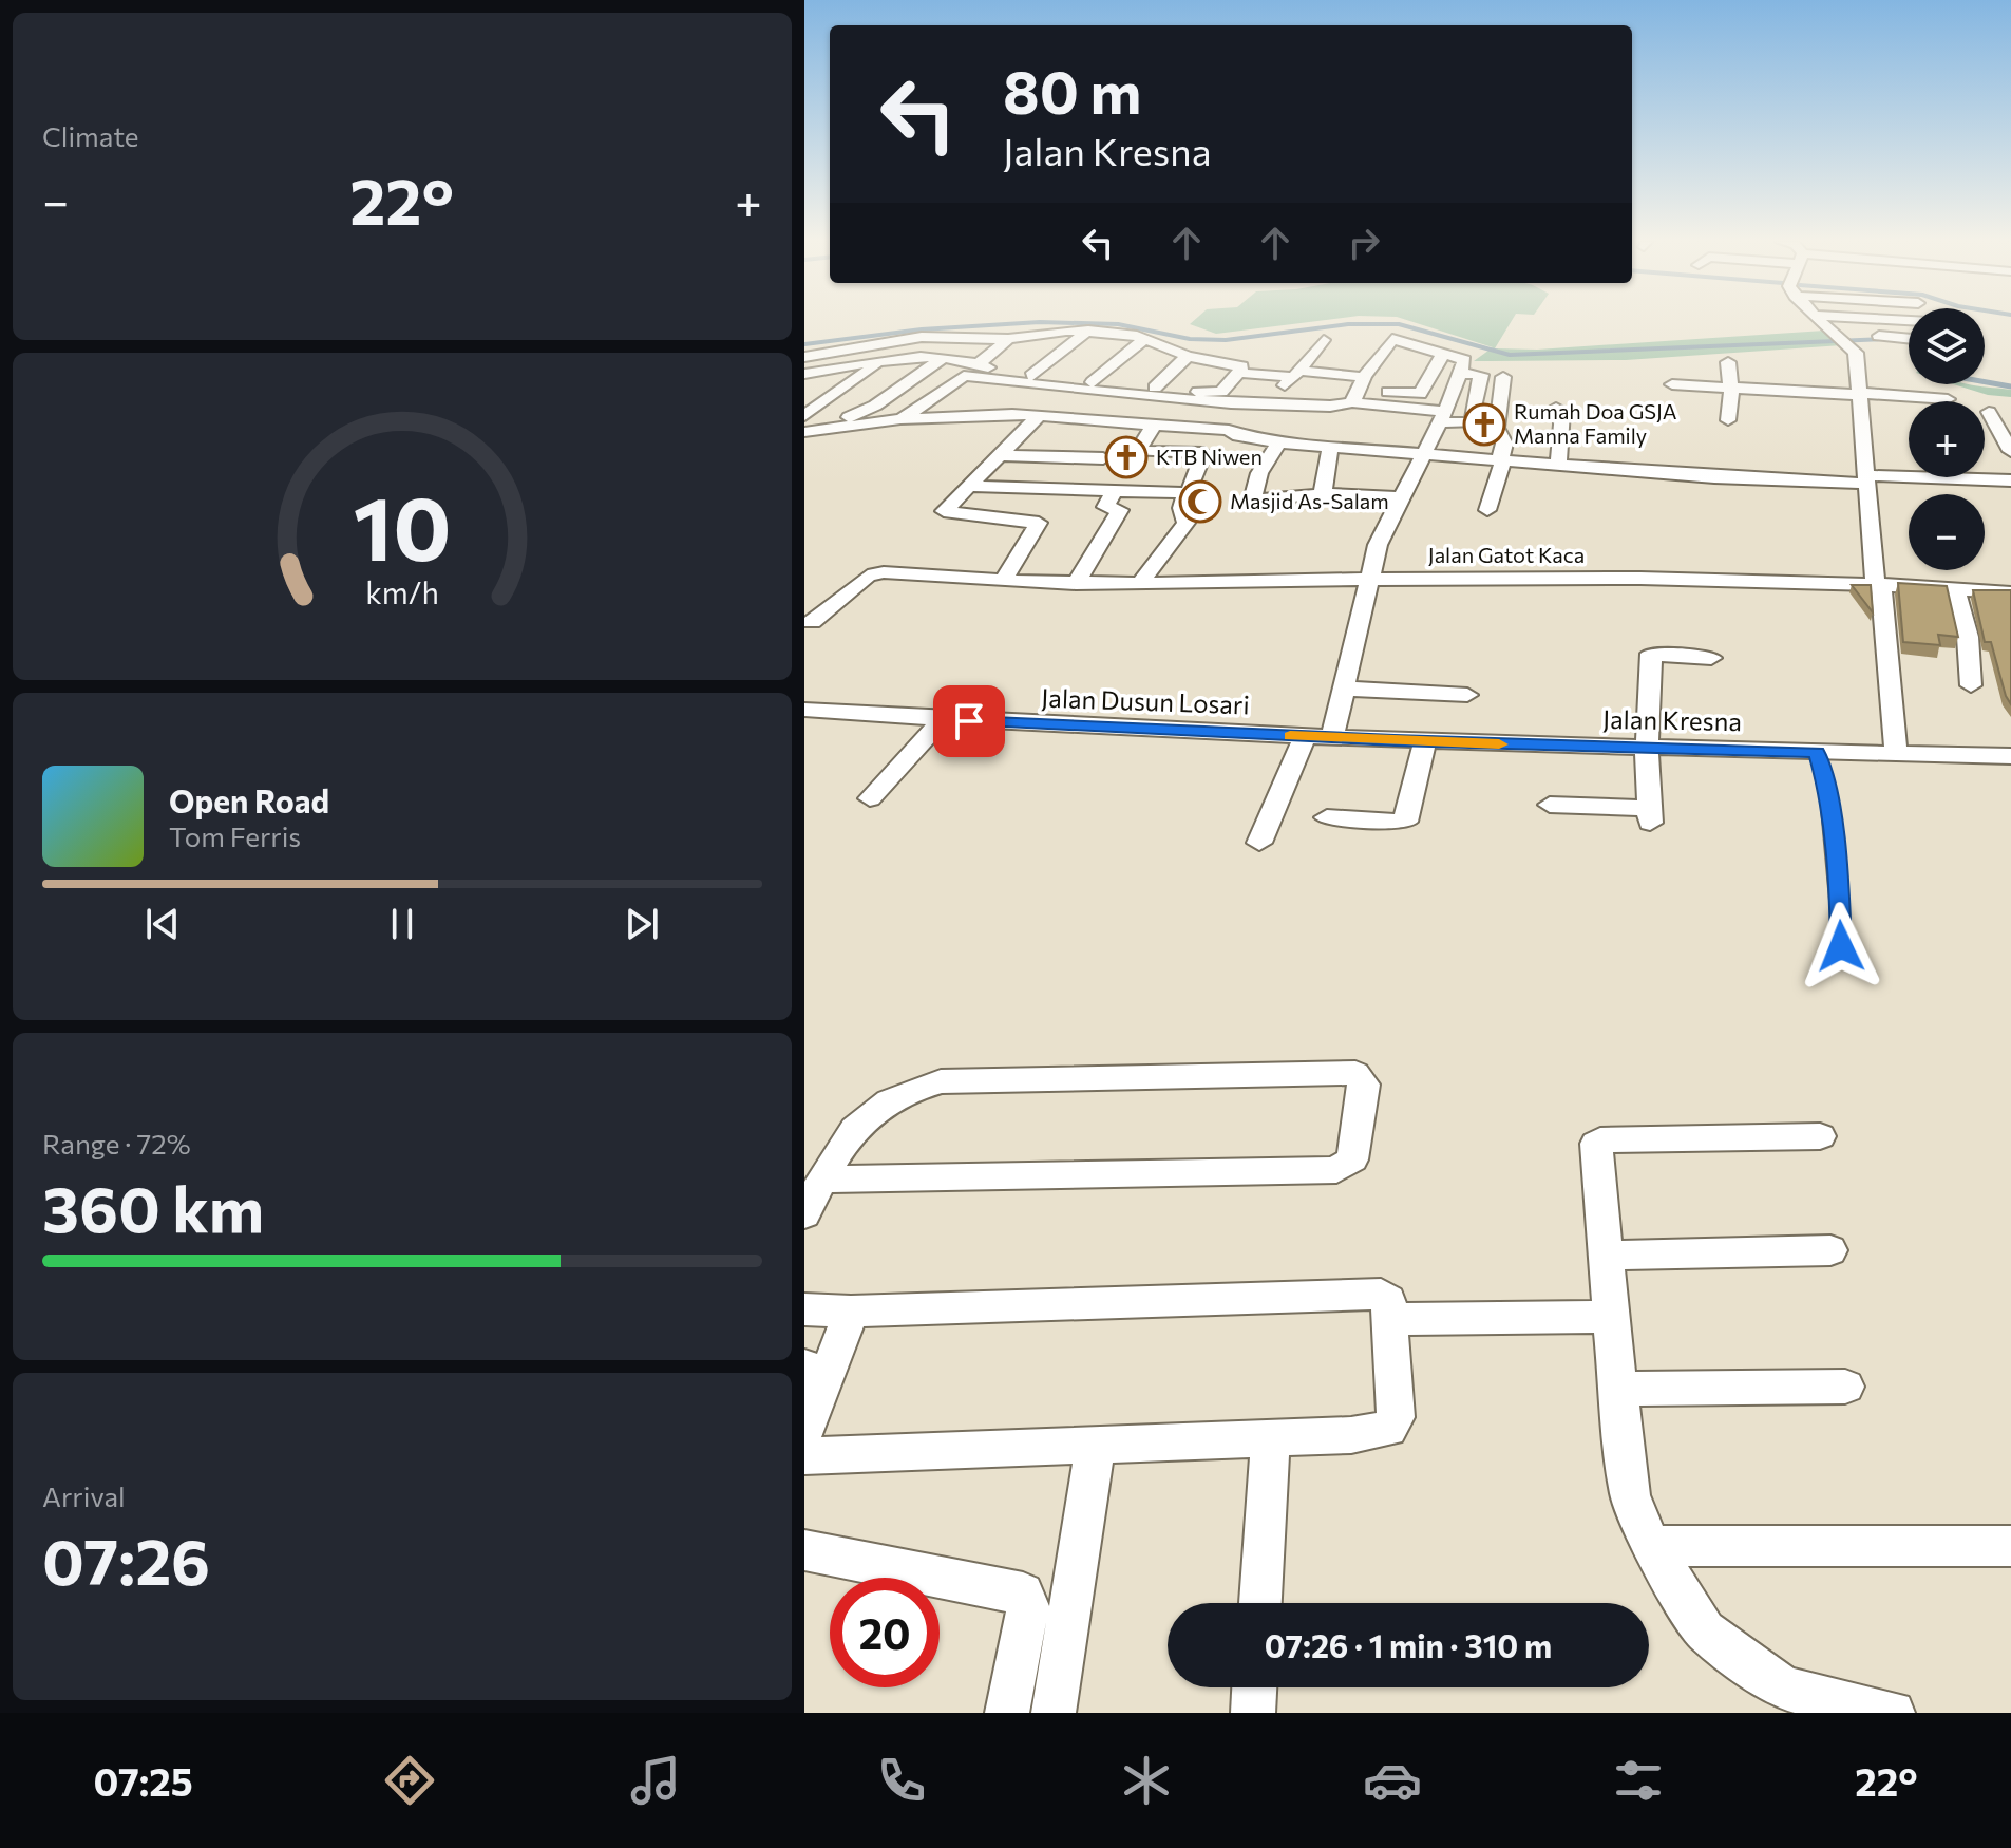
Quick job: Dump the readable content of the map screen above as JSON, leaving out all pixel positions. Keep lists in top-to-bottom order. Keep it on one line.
{"streets":{"street":["Jalan Gatot Kaca","Jalan Dusun Losari","Jalan Kresna"]},"crossings":[["Jalan Dusun Losari","Jalan Kresna"]],"places":{"church":["Rumah Doa GSJA Manna Family","KTB Niwen"],"mosque":["Masjid As-Salam"]},"page":{"tile":["Climate",["Range · 72%","360 km"],["Arrival","07:26"]],"turn":["80 m","Jalan Kresna"],"heat":["−","22°","+"],"map_buttons":["+","−"],"song":["Open Road","Tom Ferris"],"limit":"20","trip":"07:26 · 1 min · 310 m","tabs":["07:25","22°"],"gauge":["10","km/h"]}}
